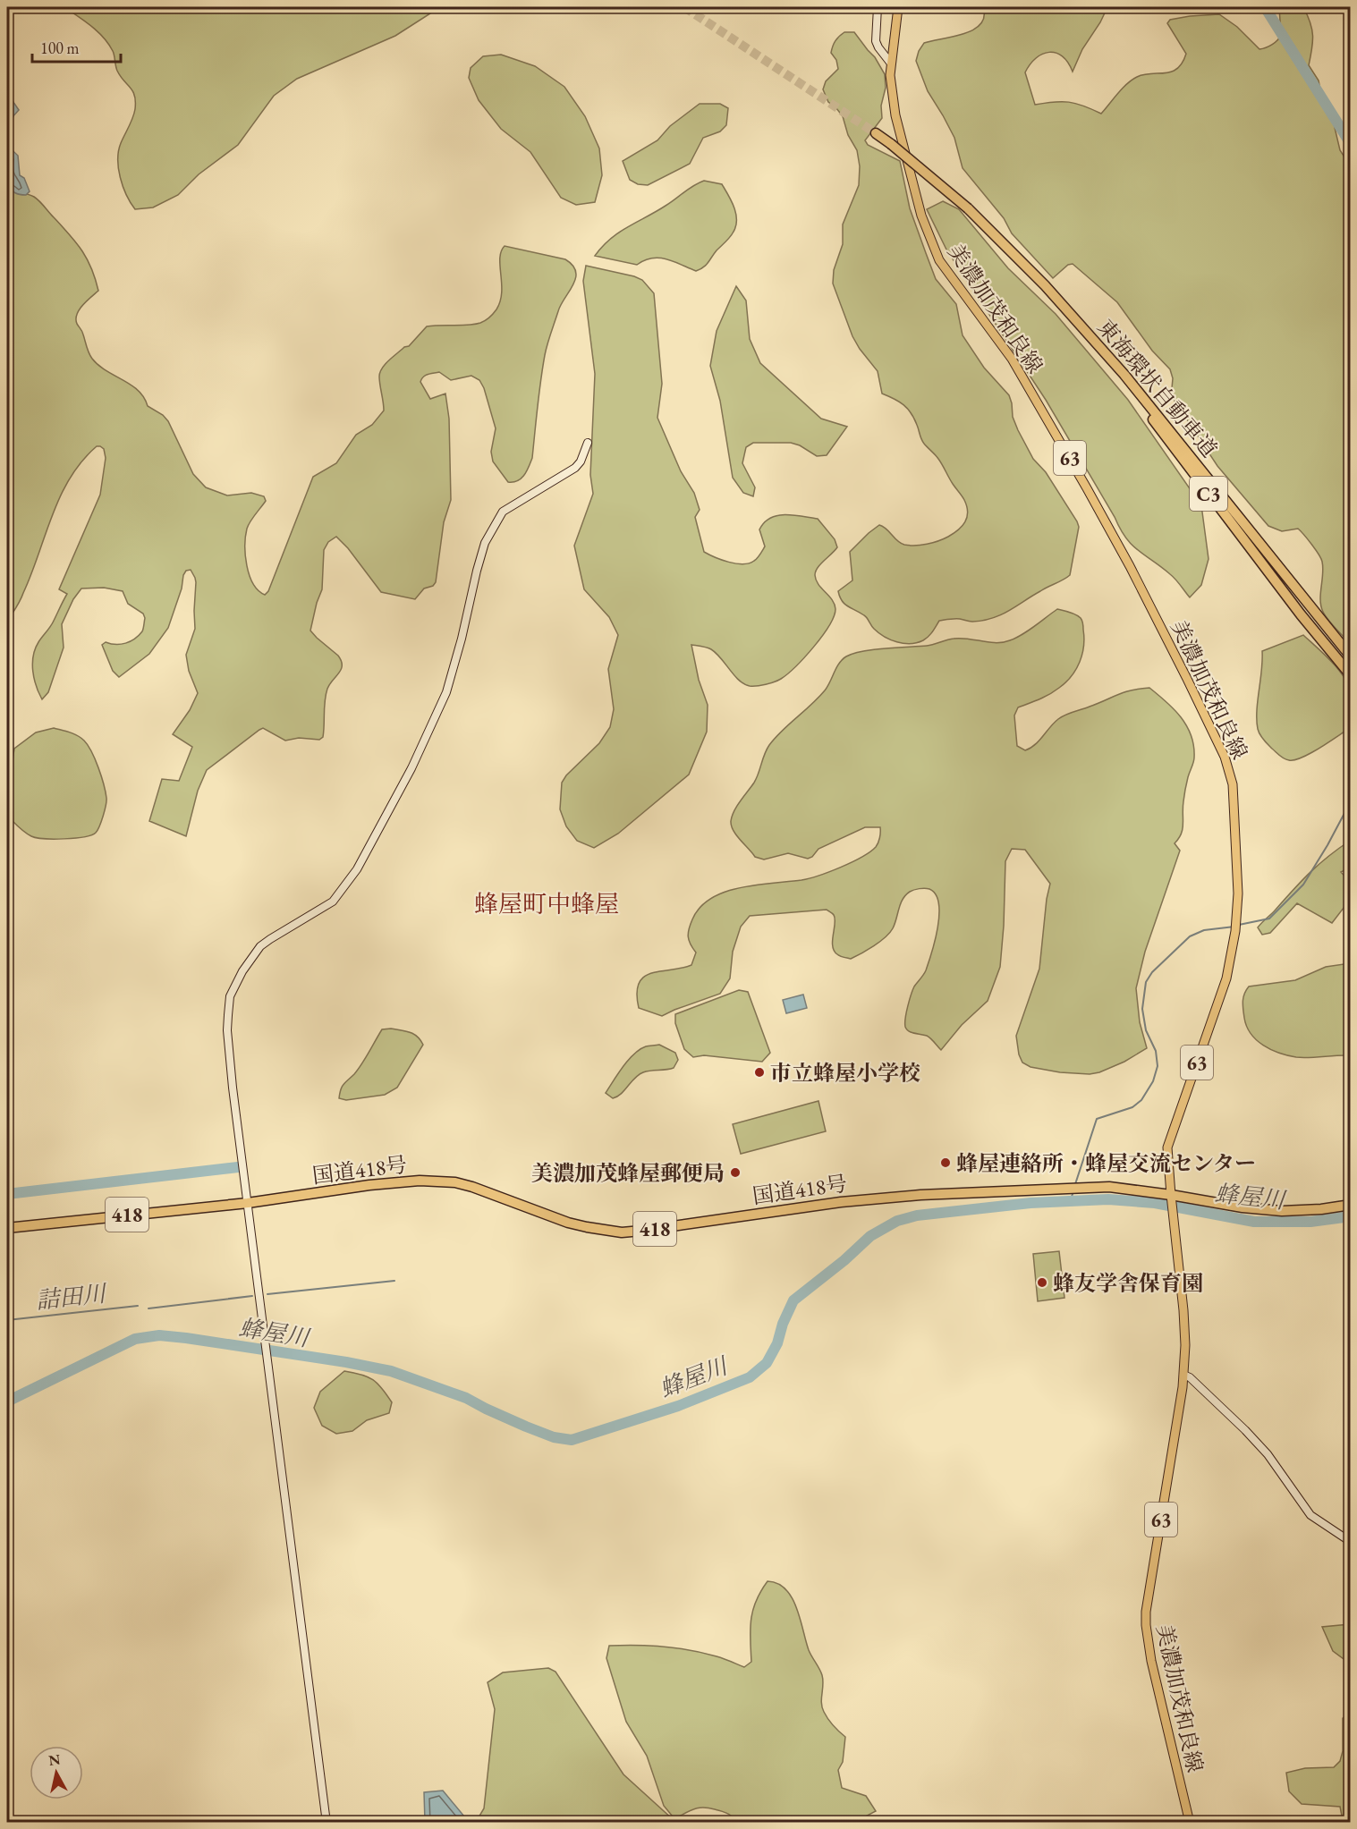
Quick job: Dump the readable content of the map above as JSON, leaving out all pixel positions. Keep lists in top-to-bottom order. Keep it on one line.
{"streets":{"highway":["東海環状自動車道","C3","国道418号","418"],"main road":["美濃加茂和良線","63"]},"crossings":[["美濃加茂和良線","国道418号"]],"districts":["蜂屋町中蜂屋"],"water":["蜂屋川","詰田川"],"places":["市立蜂屋小学校","蜂屋連絡所・蜂屋交流センター","美濃加茂蜂屋郵便局","蜂友学舎保育園"],"scale_bar":"100 m","north":"top"}
